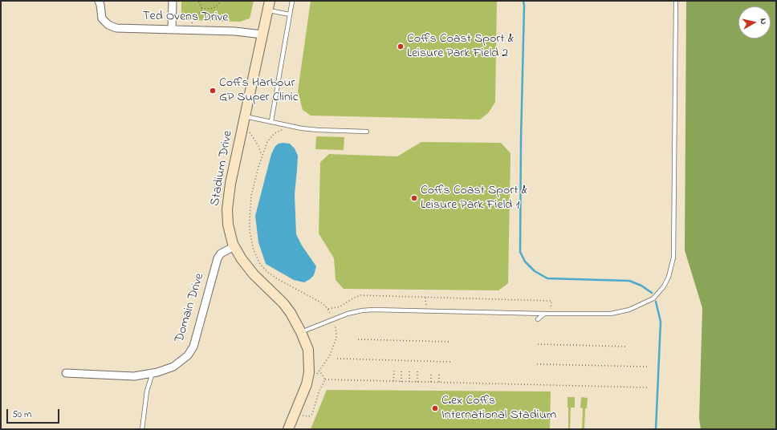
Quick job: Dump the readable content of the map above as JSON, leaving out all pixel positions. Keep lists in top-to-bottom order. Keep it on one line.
{"streets":{"main road":["Stadium Drive"],"street":["Ted Ovens Drive","Domain Drive"]},"crossings":[["Ted Ovens Drive","Stadium Drive"],["Stadium Drive","Domain Drive"]],"places":["Coffs Coast Sport & Leisure Park Field 2","Coffs Harbour GP Super Clinic","Coffs Coast Sport & Leisure Park Field 1","C.ex Coffs International Stadium"],"scale_bar":"50 m","north":"right"}
